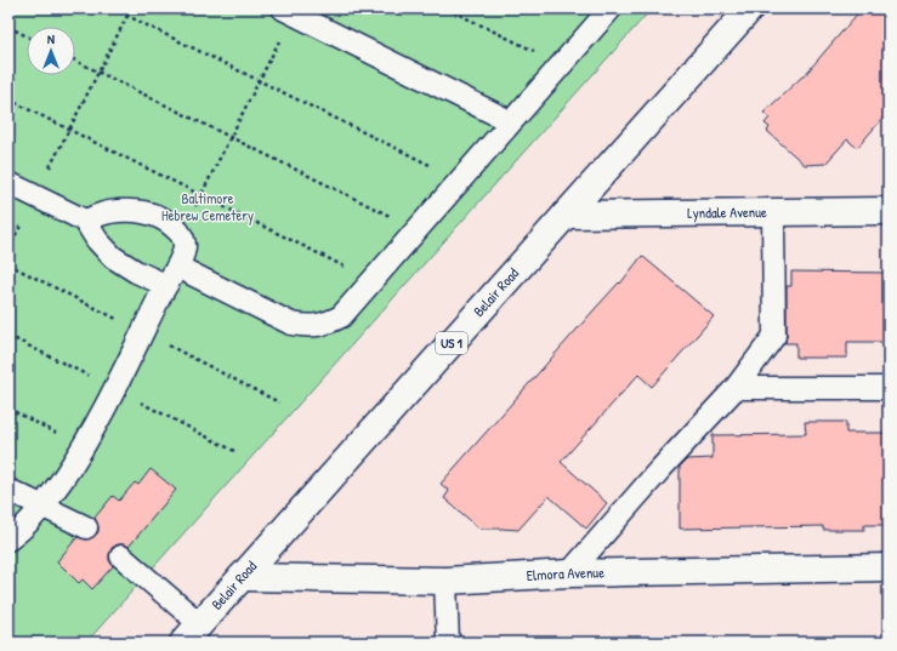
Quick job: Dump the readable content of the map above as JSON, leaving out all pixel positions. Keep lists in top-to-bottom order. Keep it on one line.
{"streets":{"street":["Lyndale Avenue","Belair Road","US 1","Elmora Avenue"]},"crossings":[["Lyndale Avenue","Belair Road"],["Belair Road","Elmora Avenue"]],"parks":["Baltimore Hebrew Cemetery"],"north":"top"}
